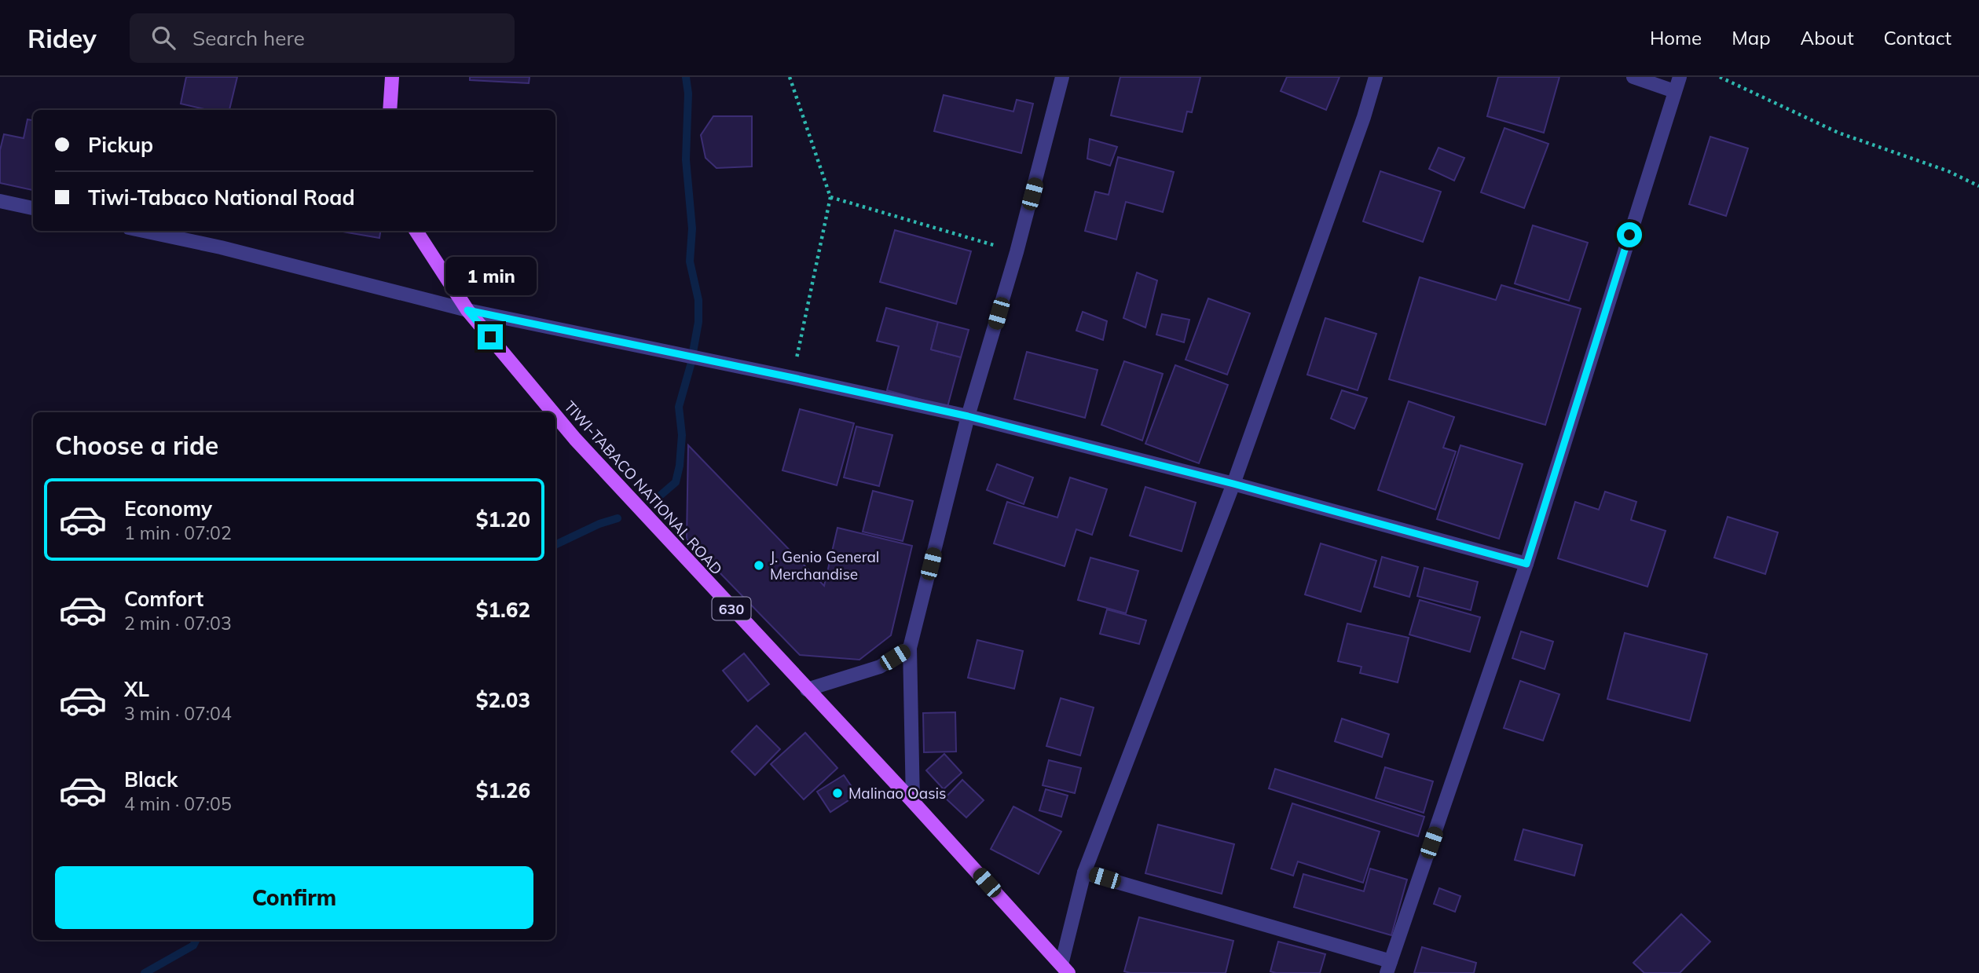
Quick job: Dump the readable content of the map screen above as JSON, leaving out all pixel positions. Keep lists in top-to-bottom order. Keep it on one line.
{"streets":{"main road":["TIWI-TABACO NATIONAL ROAD","630"]},"places":["J. Genio General Merchandise","Malinao Oasis"],"page":{"header":"Ridey","search":"Search here","nav":["Home","Map","About","Contact"],"banner":["Pickup","Tiwi-Tabaco National Road"],"bubble":"1 min","heading":"Choose a ride","list":[{"name":"Economy","note":"1 min · 07:02","value":"$1.20"},{"name":"Comfort","note":"2 min · 07:03","value":"$1.62"},{"name":"XL","note":"3 min · 07:04","value":"$2.03"},{"name":"Black","note":"4 min · 07:05","value":"$1.26"}],"buttons":"Confirm"}}
